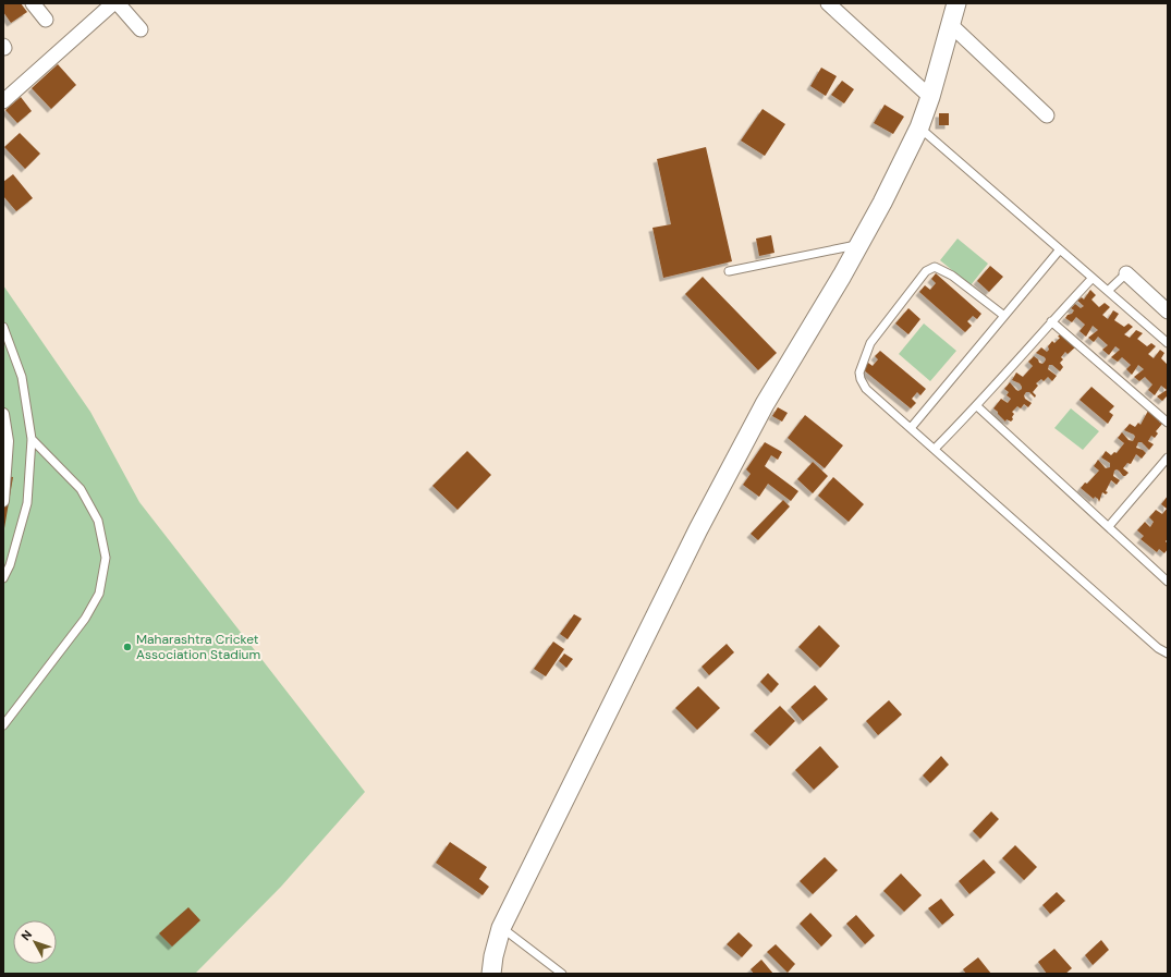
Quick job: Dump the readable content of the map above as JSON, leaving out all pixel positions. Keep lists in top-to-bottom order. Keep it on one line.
{"places":["Maharashtra Cricket Association Stadium"],"north":"top left"}
